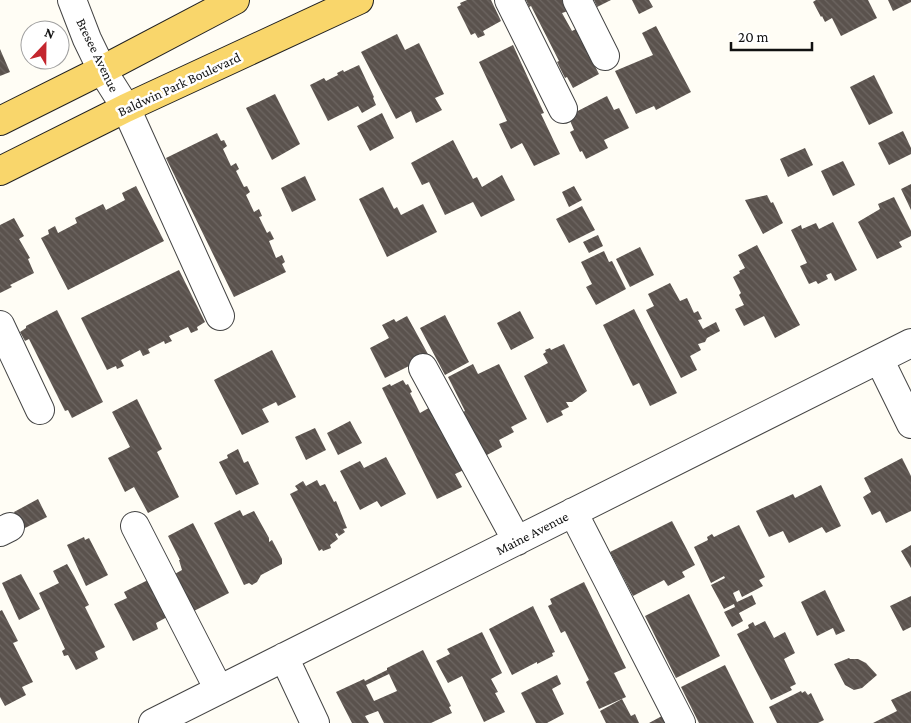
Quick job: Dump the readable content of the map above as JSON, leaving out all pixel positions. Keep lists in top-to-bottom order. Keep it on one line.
{"streets":{"main road":["Baldwin Park Boulevard"],"street":["Bresee Avenue","Maine Avenue"]},"crossings":[["Bresee Avenue","Baldwin Park Boulevard"]],"scale_bar":"20 m","north":"top"}
